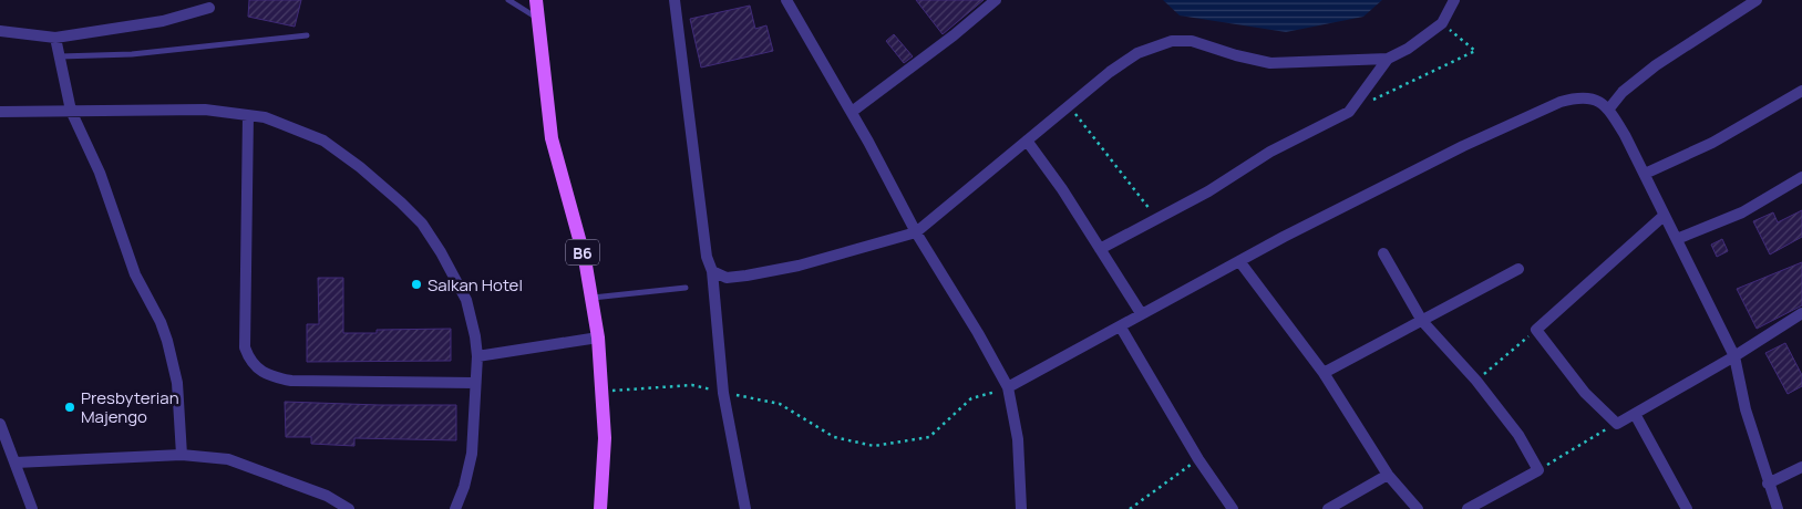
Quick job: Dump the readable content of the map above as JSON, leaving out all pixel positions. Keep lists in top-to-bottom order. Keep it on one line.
{"streets":{"main road":["B6"]},"places":["Salkan Hotel","Presbyterian Majengo"]}
